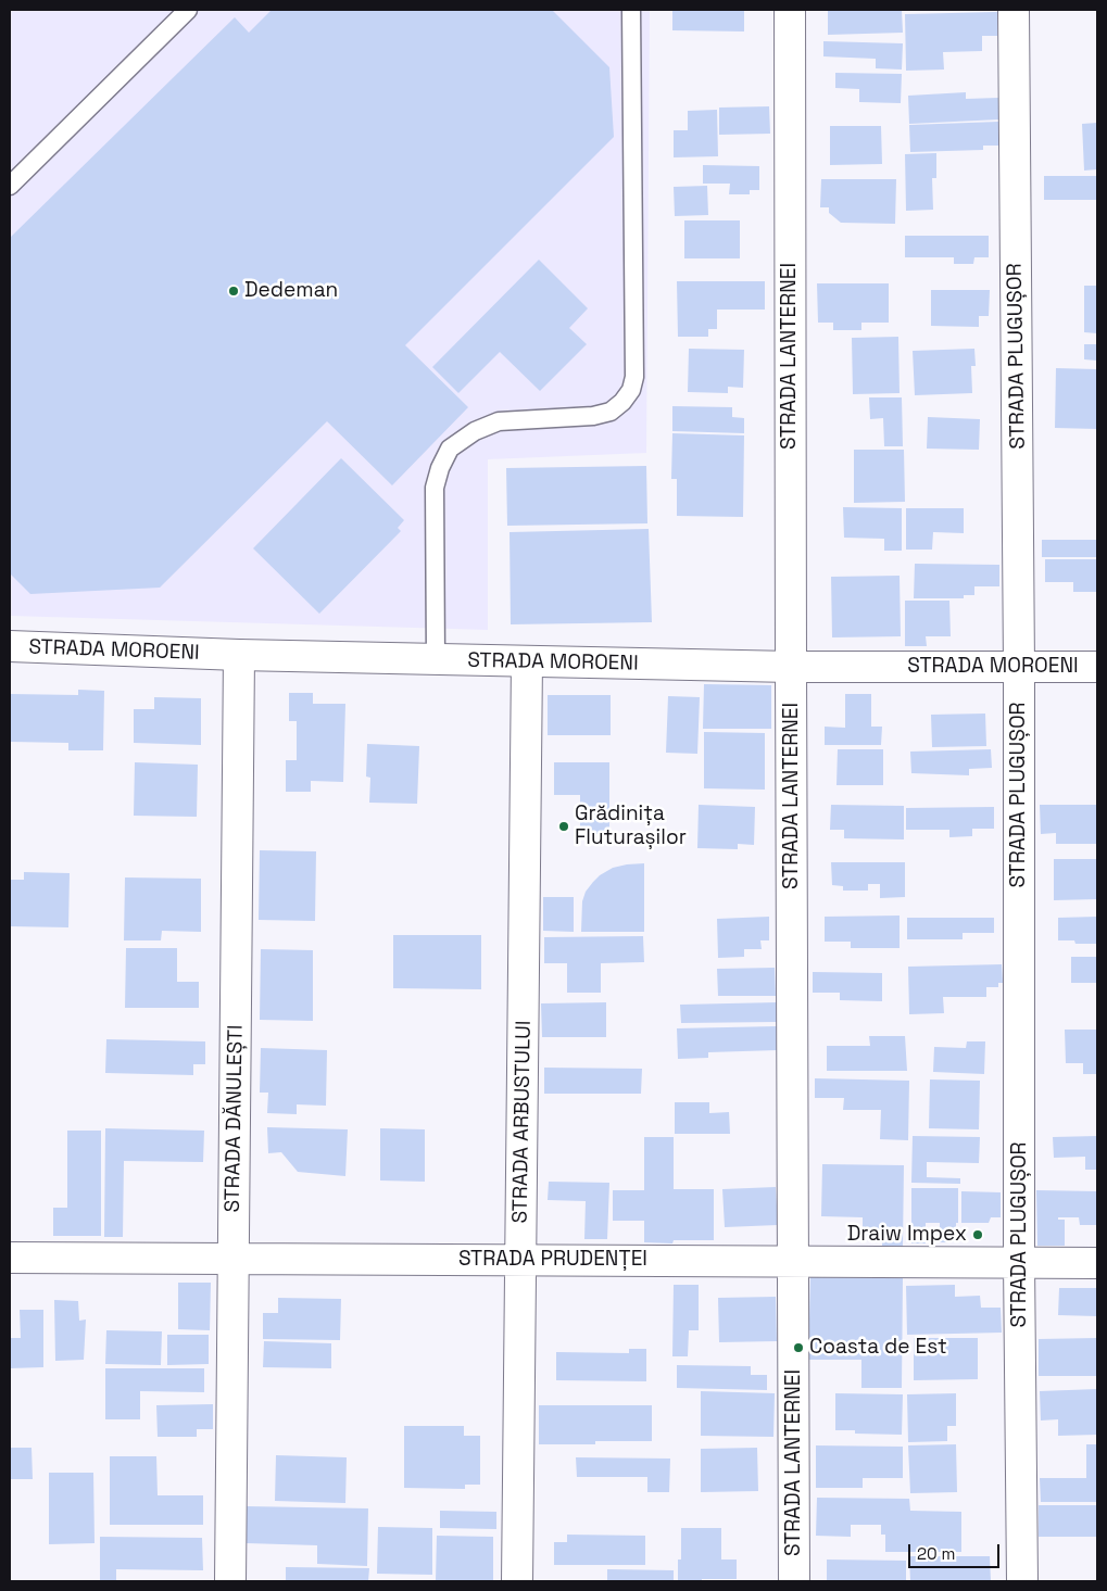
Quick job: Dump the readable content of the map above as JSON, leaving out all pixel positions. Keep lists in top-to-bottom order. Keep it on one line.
{"streets":{"street":["STRADA LANTERNEI","STRADA PLUGUȘOR","STRADA MOROENI","STRADA DĂNULEȘTI","STRADA ARBUSTULUI","STRADA PRUDENȚEI"]},"crossings":[["STRADA LANTERNEI","STRADA MOROENI"],["STRADA LANTERNEI","STRADA PRUDENȚEI"],["STRADA PLUGUȘOR","STRADA MOROENI"],["STRADA PLUGUȘOR","STRADA PRUDENȚEI"],["STRADA MOROENI","STRADA DĂNULEȘTI"],["STRADA MOROENI","STRADA ARBUSTULUI"],["STRADA DĂNULEȘTI","STRADA PRUDENȚEI"],["STRADA ARBUSTULUI","STRADA PRUDENȚEI"]],"places":["Dedeman","Grădinița Fluturașilor","Draiw Impex","Coasta de Est"],"scale_bar":"20 m"}
